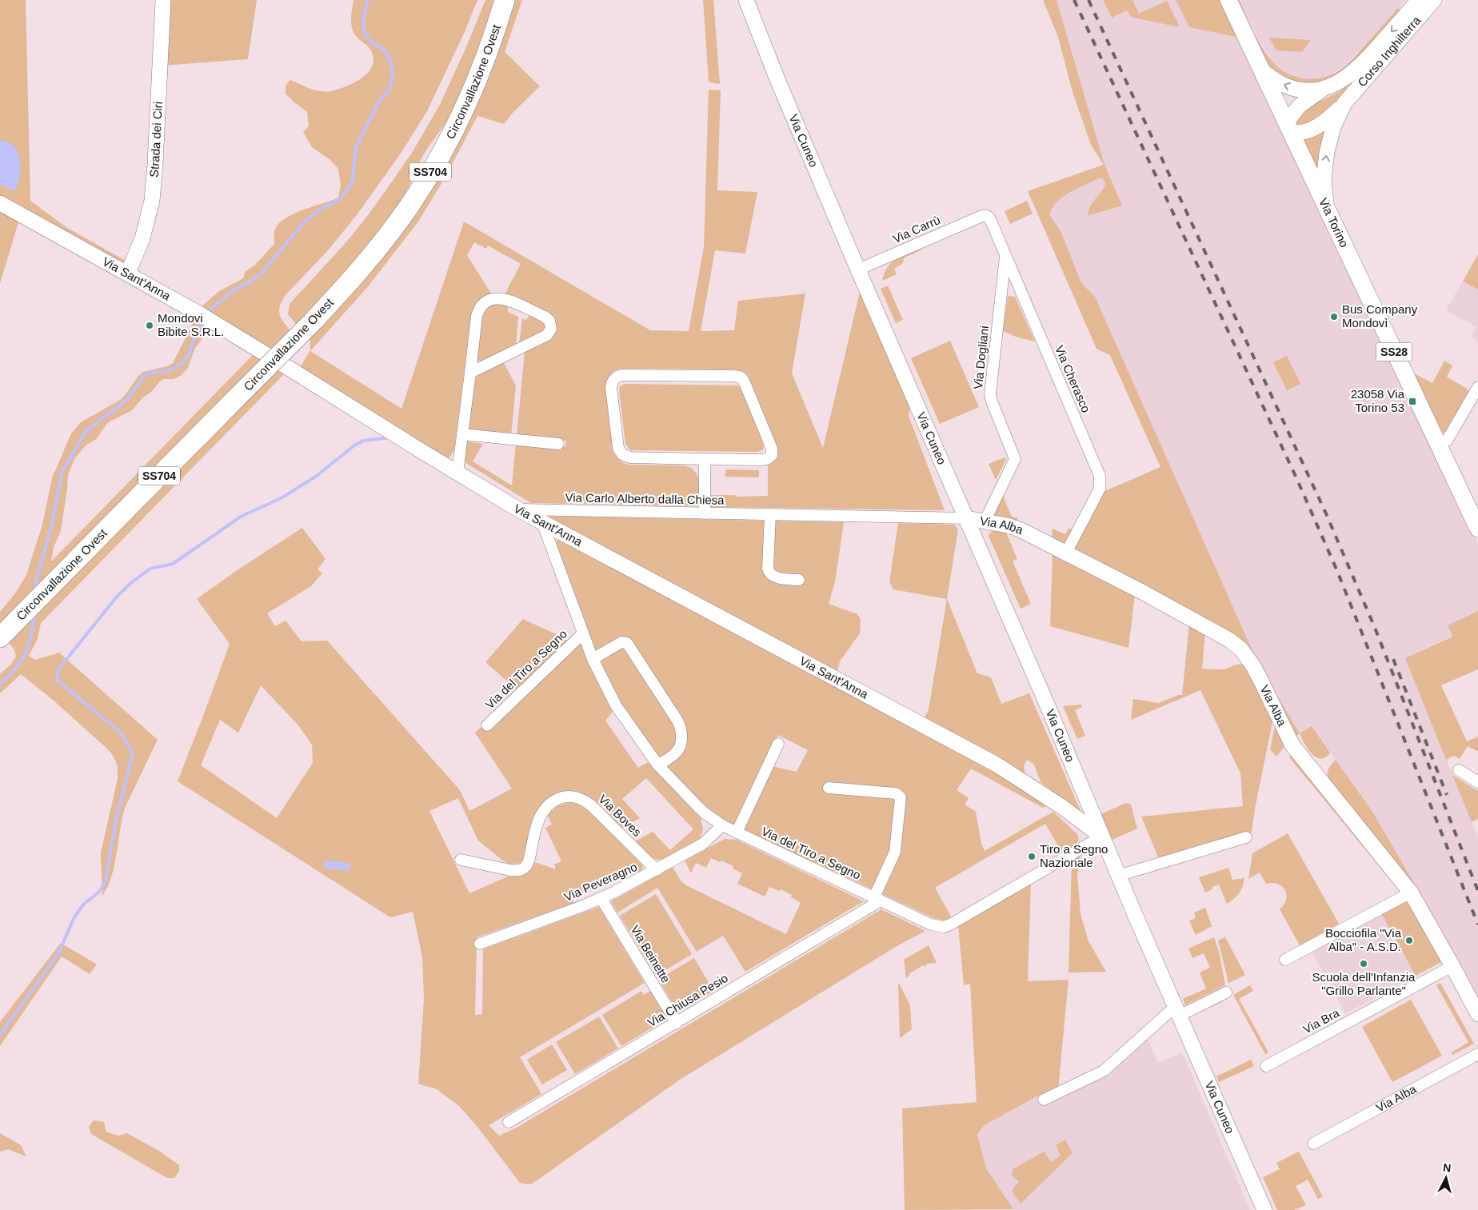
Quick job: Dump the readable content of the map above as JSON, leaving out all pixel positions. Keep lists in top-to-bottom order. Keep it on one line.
{"streets":{"highway":["Circonvallazione Ovest","SS704"],"main road":["Via Torino","SS28"],"street":["Corso Inghilterra","Strada dei Ciri","Via Cuneo","Via Carrù","Via Sant'Anna","Via Dogliani","Via Cherasco","Via Carlo Alberto dalla Chiesa","Via Alba","Via del Tiro a Segno","Via Boves","Via Peveragno","Via Beinette","Via Chiusa Pesio","Via Bra"]},"crossings":[["Corso Inghilterra","Via Torino"],["Strada dei Ciri","Via Sant'Anna"],["Via Cuneo","Via Carrù"],["Via Cuneo","Via Sant'Anna"],["Via Cuneo","Via Carlo Alberto dalla Chiesa"],["Via Cuneo","Via Alba"],["Via Cuneo","Via del Tiro a Segno"],["Via Carrù","Via Cherasco"],["Via Sant'Anna","Via Carlo Alberto dalla Chiesa"],["Via Sant'Anna","Via del Tiro a Segno"],["Via Dogliani","Via Cherasco"],["Via Dogliani","Via Alba"],["Via Cherasco","Via Alba"],["Via Carlo Alberto dalla Chiesa","Via Alba"],["Via Alba","Via Bra"],["Via del Tiro a Segno","Via Peveragno"],["Via del Tiro a Segno","Via Chiusa Pesio"],["Via Boves","Via Peveragno"],["Via Peveragno","Via Beinette"],["Via Beinette","Via Chiusa Pesio"]],"places":{"other":["Bus Company Mondovì","Mondovi Bibite S.R.L.","Tiro a Segno Nazionale","Bocciofila \"Via Alba\" - A.S.D.","Scuola dell'Infanzia \"Grillo Parlante\""],"transit":["23058 Via Torino 53"]},"north":"top"}
